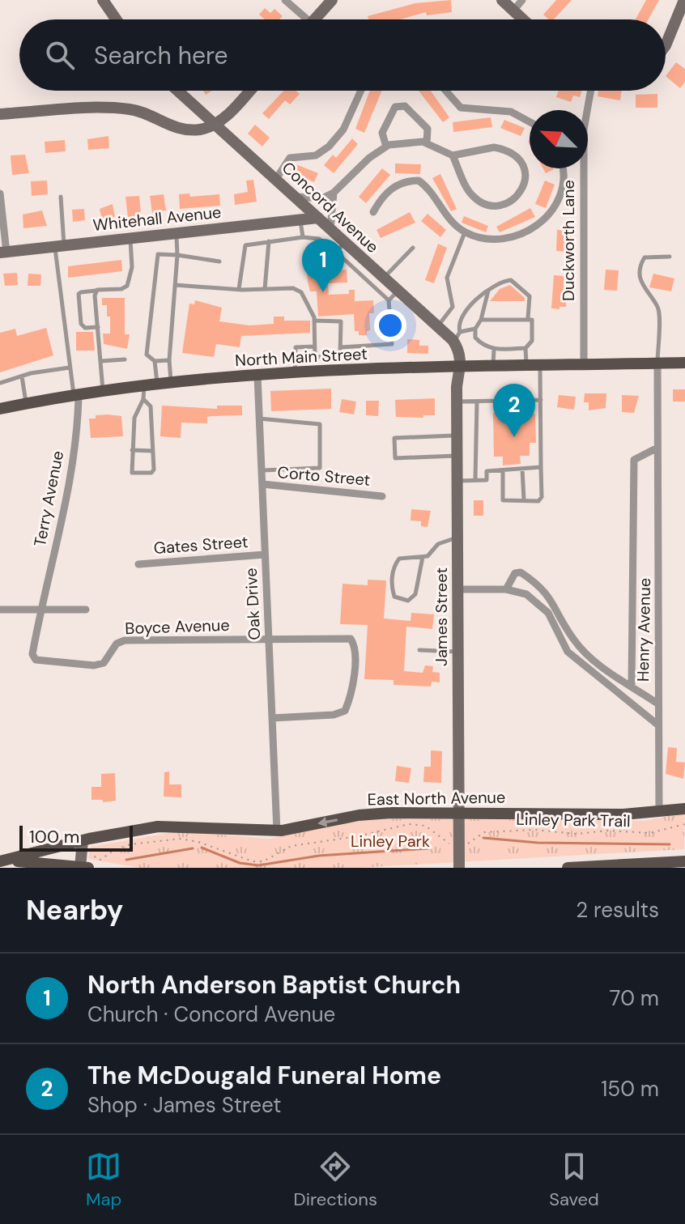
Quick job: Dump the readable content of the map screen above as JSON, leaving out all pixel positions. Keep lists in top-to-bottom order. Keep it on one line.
{"streets":{"main road":["North Main Street","East North Avenue"],"street":["Concord Avenue","Whitehall Avenue","Duckworth Lane","Corto Street","Terry Avenue","Gates Street","Oak Drive","James Street","Boyce Avenue","Henry Avenue"],"path":["Linley Park Trail"]},"crossings":[["Concord Avenue","Whitehall Avenue"],["Concord Avenue","North Main Street"],["Concord Avenue","James Street"],["Duckworth Lane","North Main Street"],["North Main Street","Terry Avenue"],["North Main Street","Oak Drive"],["North Main Street","James Street"],["North Main Street","Henry Avenue"],["Corto Street","Oak Drive"],["Terry Avenue","Boyce Avenue"],["Gates Street","Oak Drive"],["Oak Drive","Boyce Avenue"],["Oak Drive","East North Avenue"],["James Street","East North Avenue"],["Henry Avenue","East North Avenue"]],"parks":["Linley Park"],"scale_bar":"100 m","north":"top left","page":{"search":"Search here","pins":["1","2"],"scale":"100 m","heading":["Nearby","2 results"],"list":[{"mark":"1","name":"North Anderson Baptist Church","note":"Church · Concord Avenue","value":"70 m"},{"mark":"2","name":"The McDougald Funeral Home","note":"Shop · James Street","value":"150 m"}],"nav":["Map","Directions","Saved"]}}
